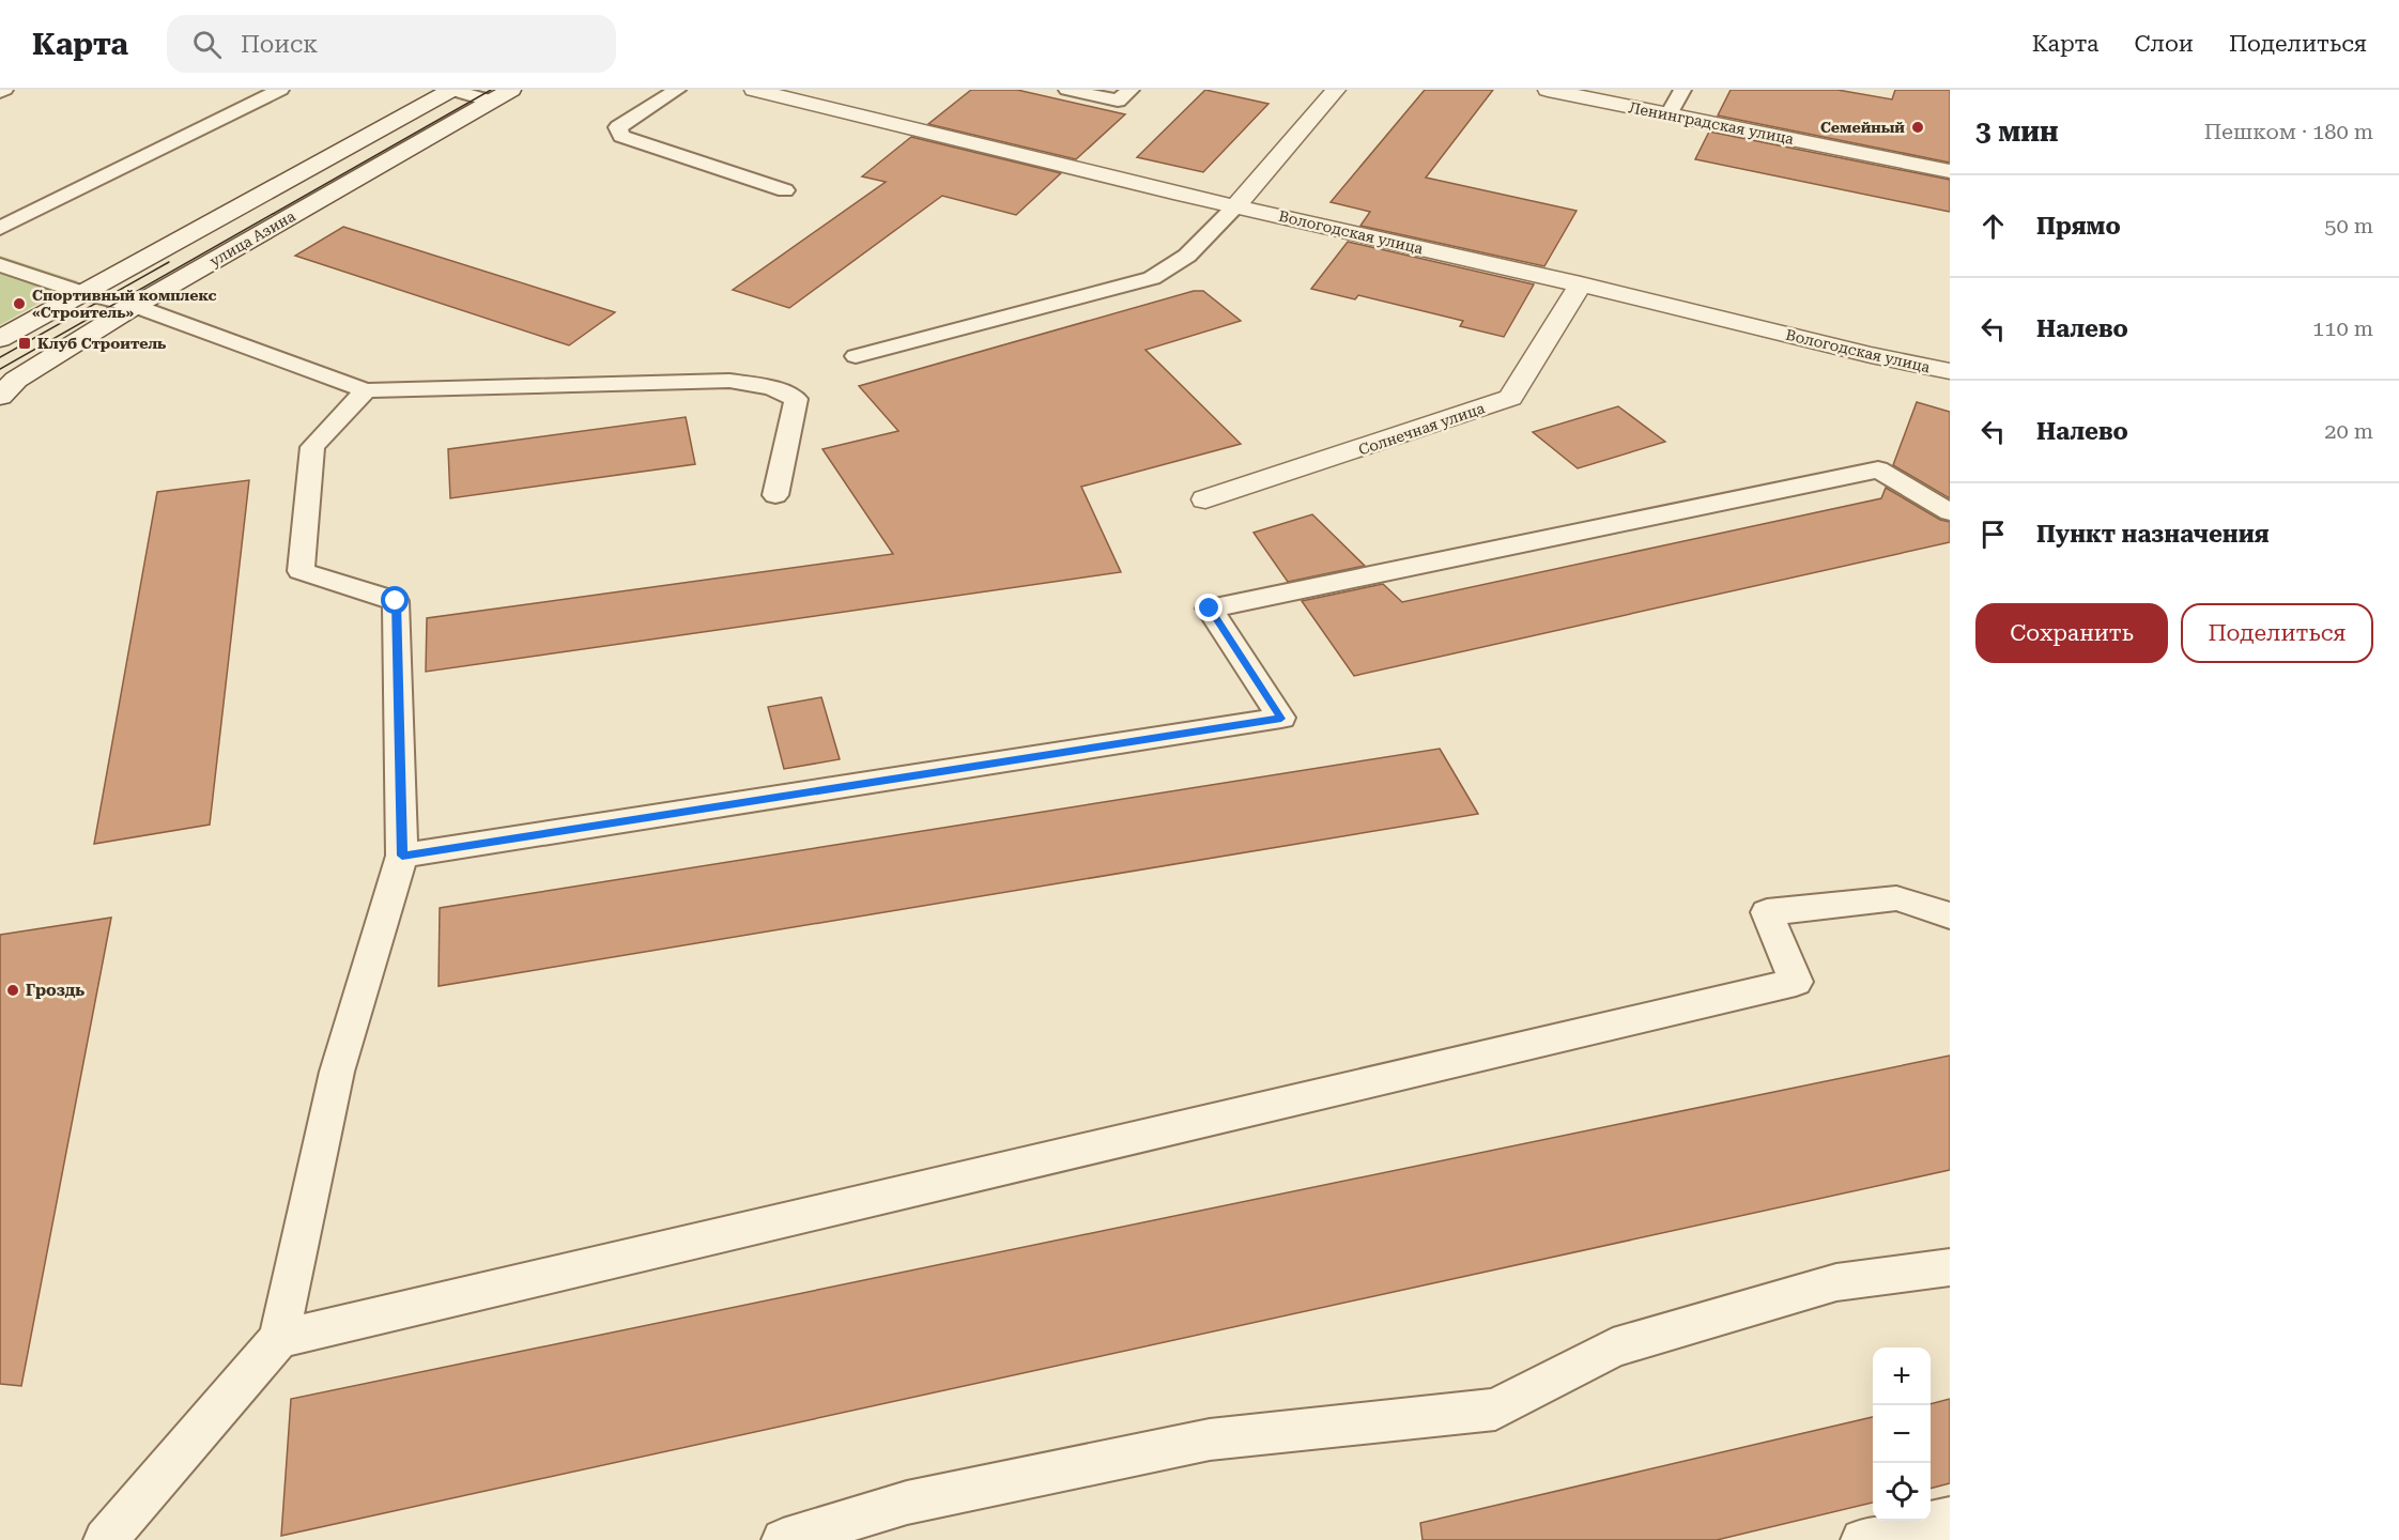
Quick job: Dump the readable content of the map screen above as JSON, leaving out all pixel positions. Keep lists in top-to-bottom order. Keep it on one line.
{"streets":{"street":["Ленинградская улица","Вологодская улица","улица Азина","Солнечная улица"]},"crossings":[["Вологодская улица","Солнечная улица"]],"places":{"other":["Семейный","Спортивный комплекс «Строитель»","Гроздь"],"transit":["Клуб Строитель"]},"page":{"header":"Карта","search":"Поиск","nav":["Карта","Слои","Поделиться"],"heading":["3 мин","Пешком · 180 m"],"list":[["Прямо","50 m"],["Налево","110 m"],["Налево","20 m"],"Пункт назначения"],"buttons":["Сохранить","Поделиться"],"map_buttons":["+","−"]}}
